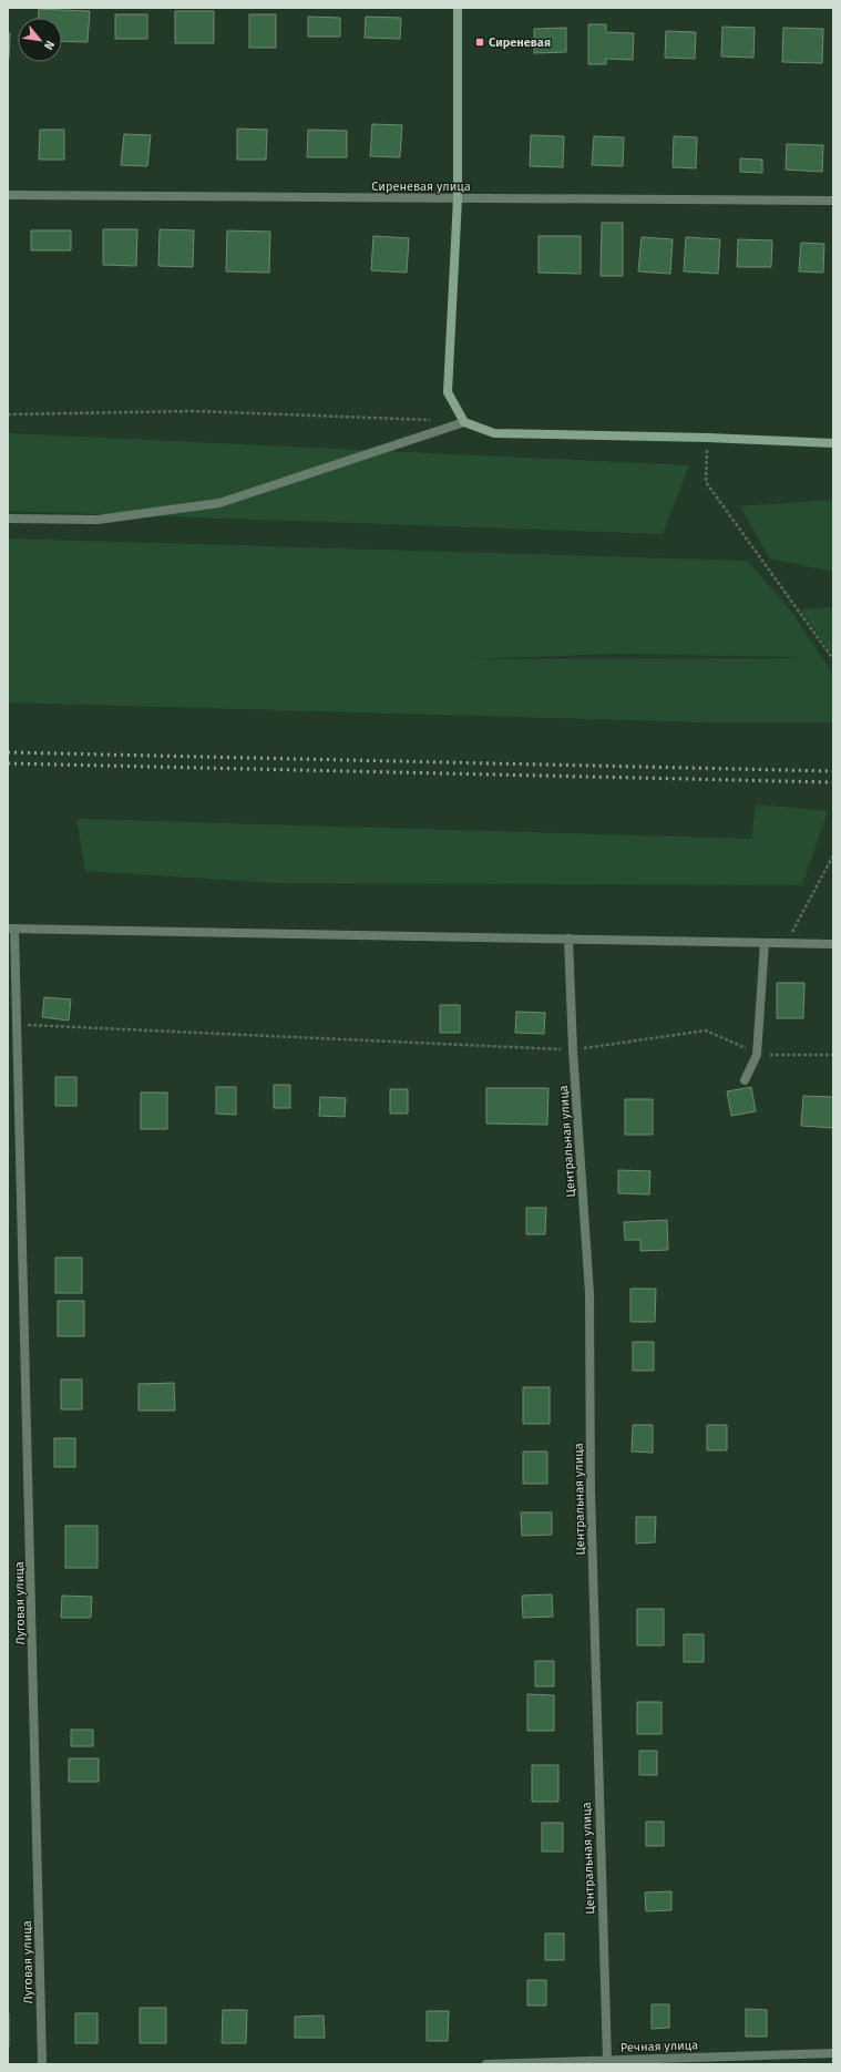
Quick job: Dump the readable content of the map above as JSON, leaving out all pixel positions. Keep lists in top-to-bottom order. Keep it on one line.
{"streets":{"street":["Сиреневая улица","Центральная улица","Луговая улица","Речная улица"]},"crossings":[["Центральная улица","Речная улица"]],"places":{"transit":["Сиреневая"]},"north":"bottom right"}
